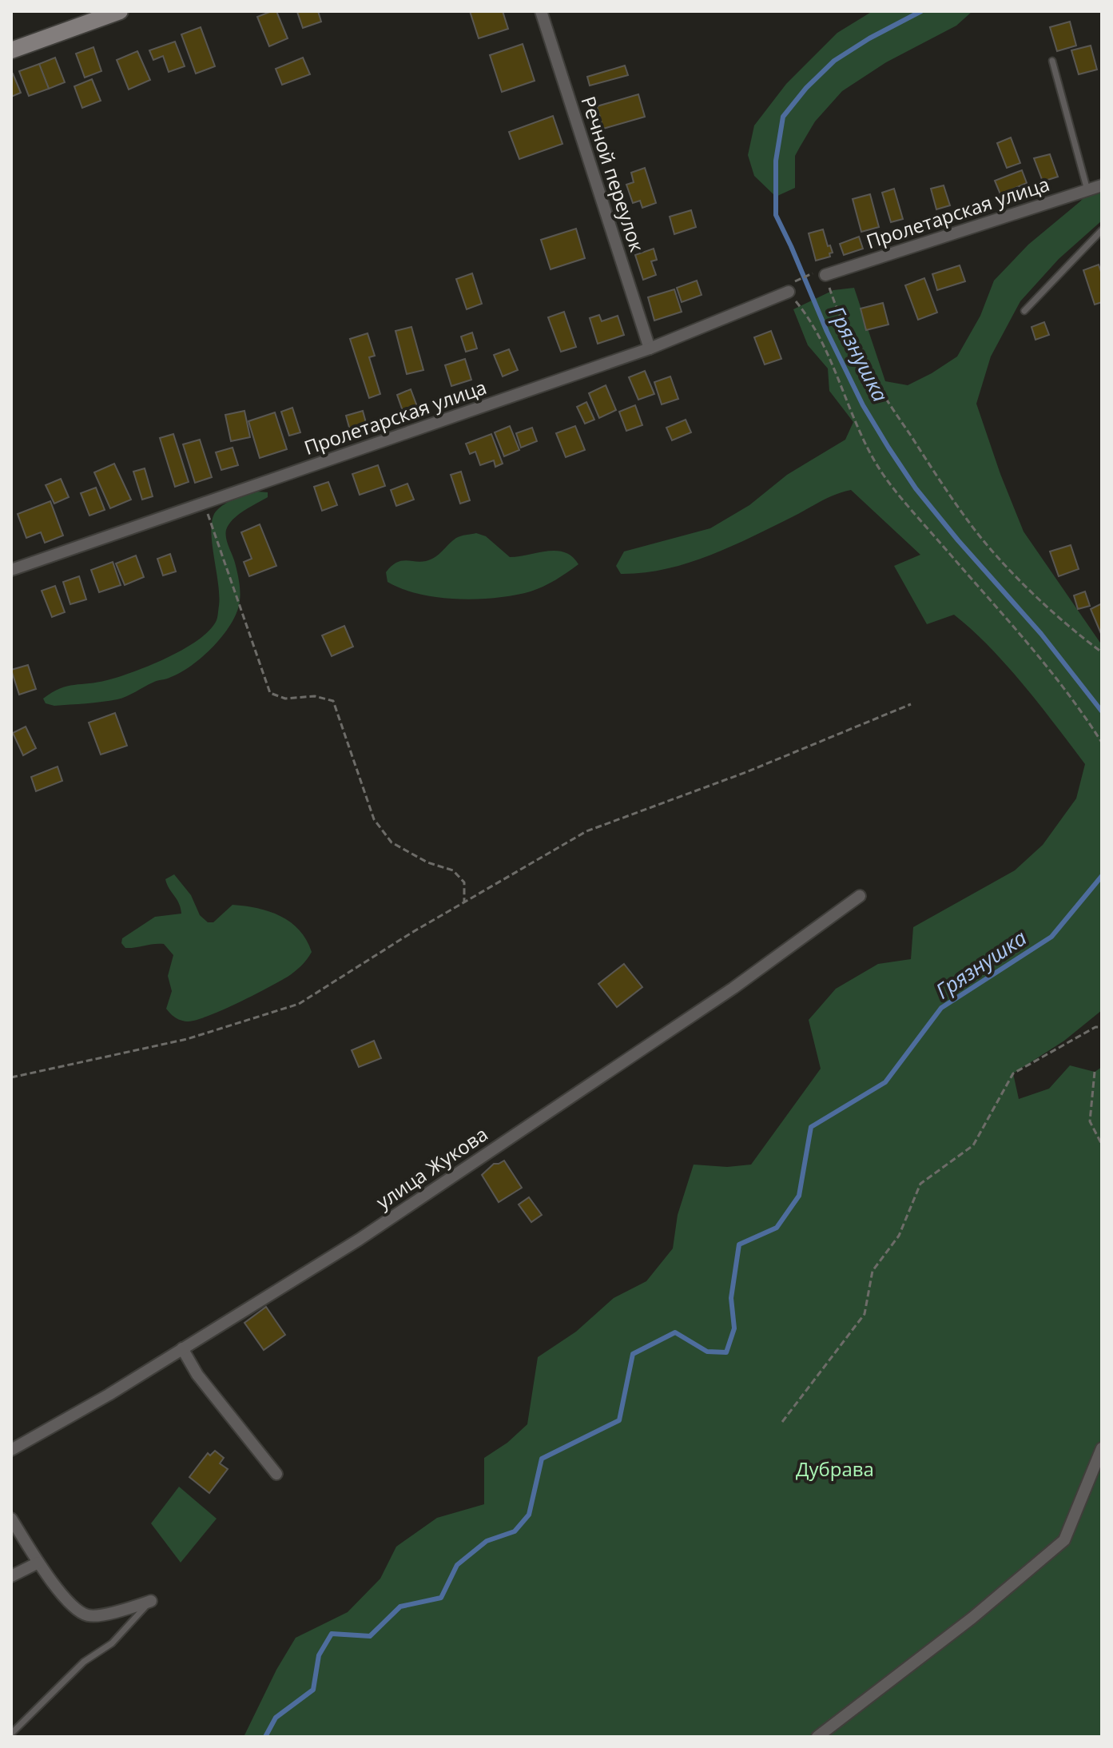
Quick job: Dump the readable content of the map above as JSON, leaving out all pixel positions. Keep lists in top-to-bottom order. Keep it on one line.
{"streets":{"street":["Речной переулок","Пролетарская улица","улица Жукова"]},"crossings":[["Речной переулок","Пролетарская улица"]],"water":["Грязнушка"],"parks":["Дубрава"]}
